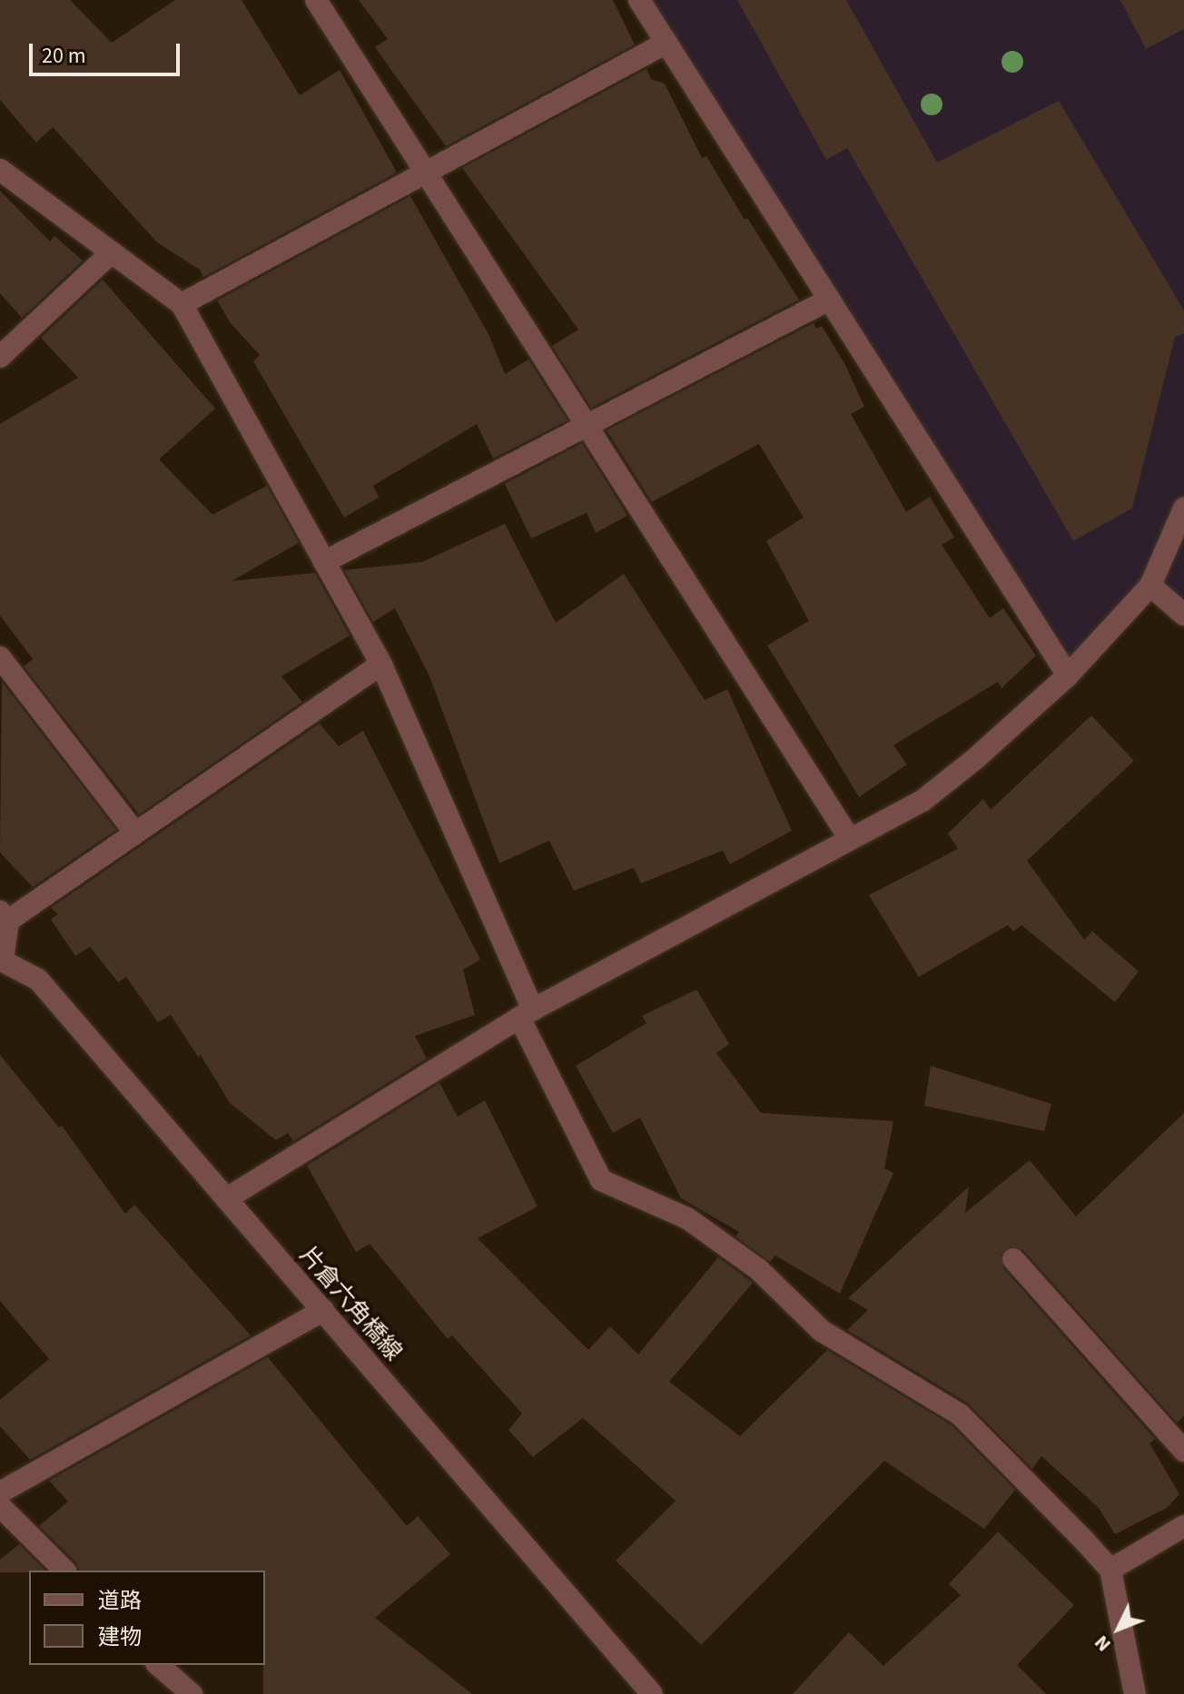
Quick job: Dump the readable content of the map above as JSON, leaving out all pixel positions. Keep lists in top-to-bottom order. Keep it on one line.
{"streets":{"street":["片倉六角橋線"]},"legend":["道路","建物"],"scale_bar":"20 m","north":"bottom left"}
